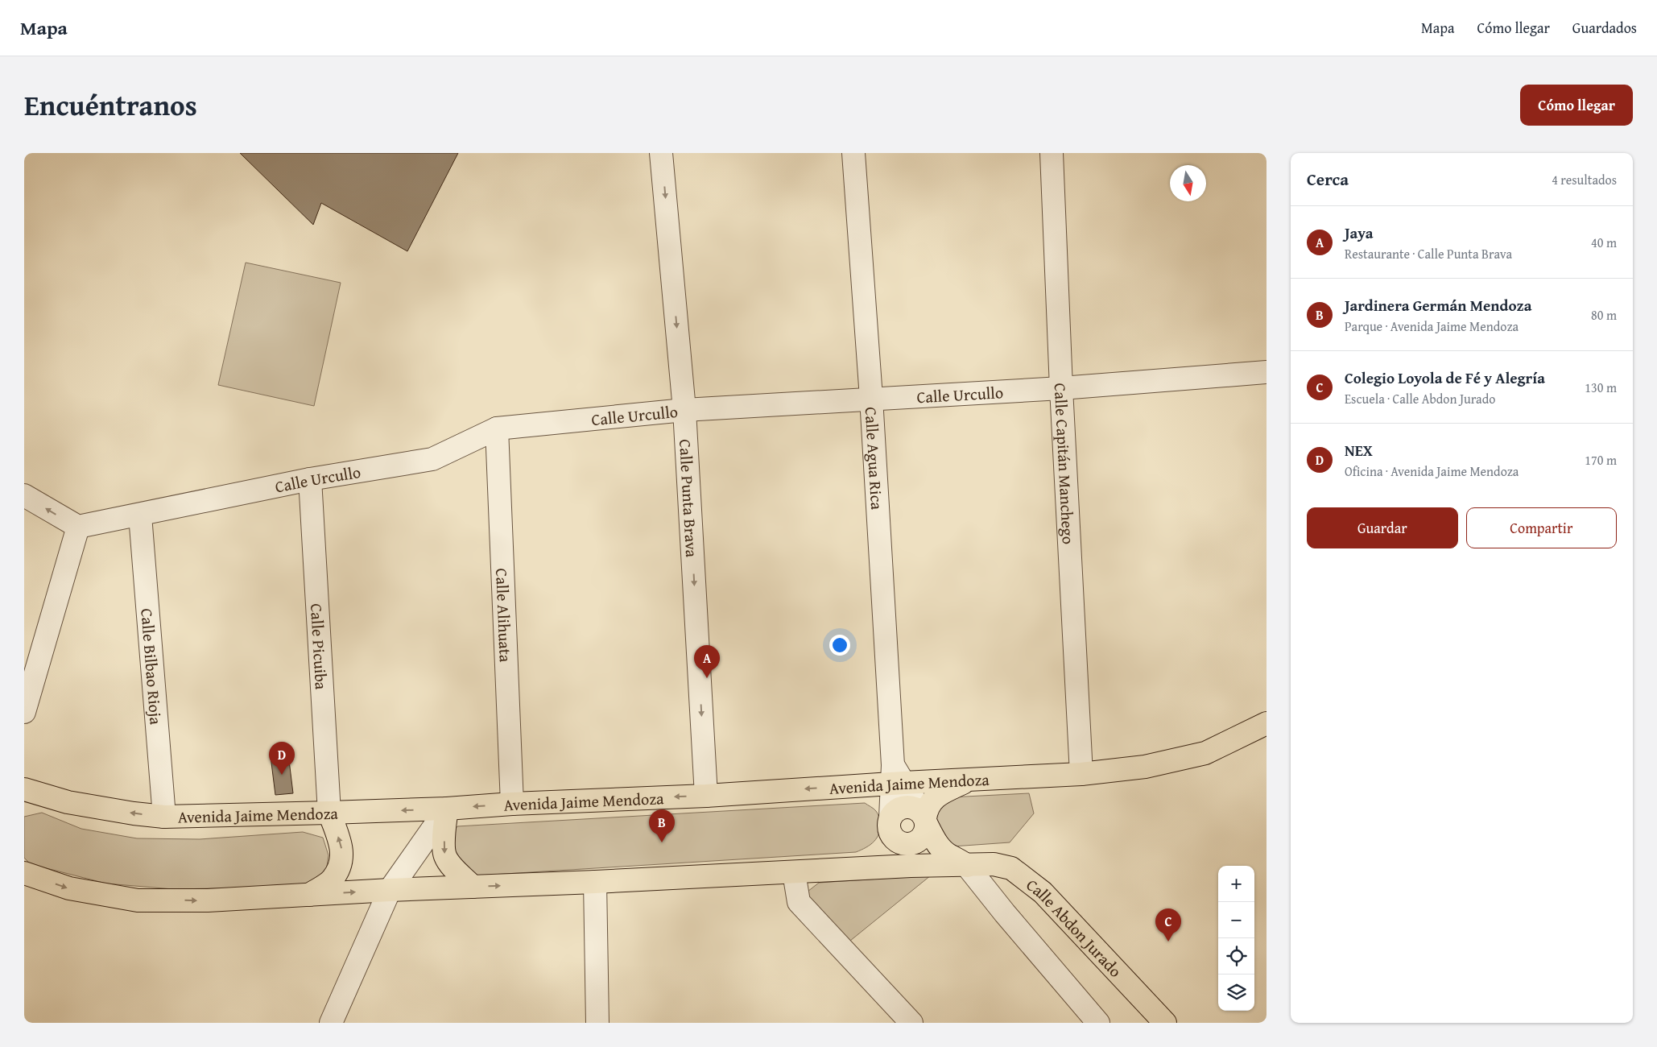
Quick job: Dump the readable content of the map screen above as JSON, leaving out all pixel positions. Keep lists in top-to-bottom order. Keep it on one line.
{"streets":{"main road":["Avenida Jaime Mendoza","Calle Abdon Jurado"],"street":["Calle Urcullo","Calle Agua Rica","Calle Capitán Manchego","Calle Punta Brava","Calle Alihuata","Calle Picuiba","Calle Bilbao Rioja"]},"crossings":[["Calle Urcullo","Calle Agua Rica"],["Calle Urcullo","Calle Capitán Manchego"],["Calle Urcullo","Calle Punta Brava"],["Calle Urcullo","Calle Alihuata"],["Calle Urcullo","Calle Picuiba"],["Calle Urcullo","Calle Bilbao Rioja"],["Calle Agua Rica","Avenida Jaime Mendoza"],["Calle Agua Rica","Calle Abdon Jurado"],["Calle Capitán Manchego","Avenida Jaime Mendoza"],["Calle Punta Brava","Avenida Jaime Mendoza"],["Calle Alihuata","Avenida Jaime Mendoza"],["Calle Picuiba","Avenida Jaime Mendoza"],["Calle Bilbao Rioja","Avenida Jaime Mendoza"]],"one_way":["Calle Punta Brava"],"north":"bottom","page":{"header":"Mapa","nav":["Mapa","Cómo llegar","Guardados"],"title":"Encuéntranos","buttons":["Cómo llegar",["Guardar","Compartir"]],"heading":["Cerca","4 resultados"],"list":[{"mark":"A","name":"Jaya","note":"Restaurante · Calle Punta Brava","value":"40 m"},{"mark":"B","name":"Jardinera Germán Mendoza","note":"Parque · Avenida Jaime Mendoza","value":"80 m"},{"mark":"C","name":"Colegio Loyola de Fé y Alegría","note":"Escuela · Calle Abdon Jurado","value":"130 m"},{"mark":"D","name":"NEX","note":"Oficina · Avenida Jaime Mendoza","value":"170 m"}],"pins":["A","D","B","C"],"map_buttons":["+","−"]}}
